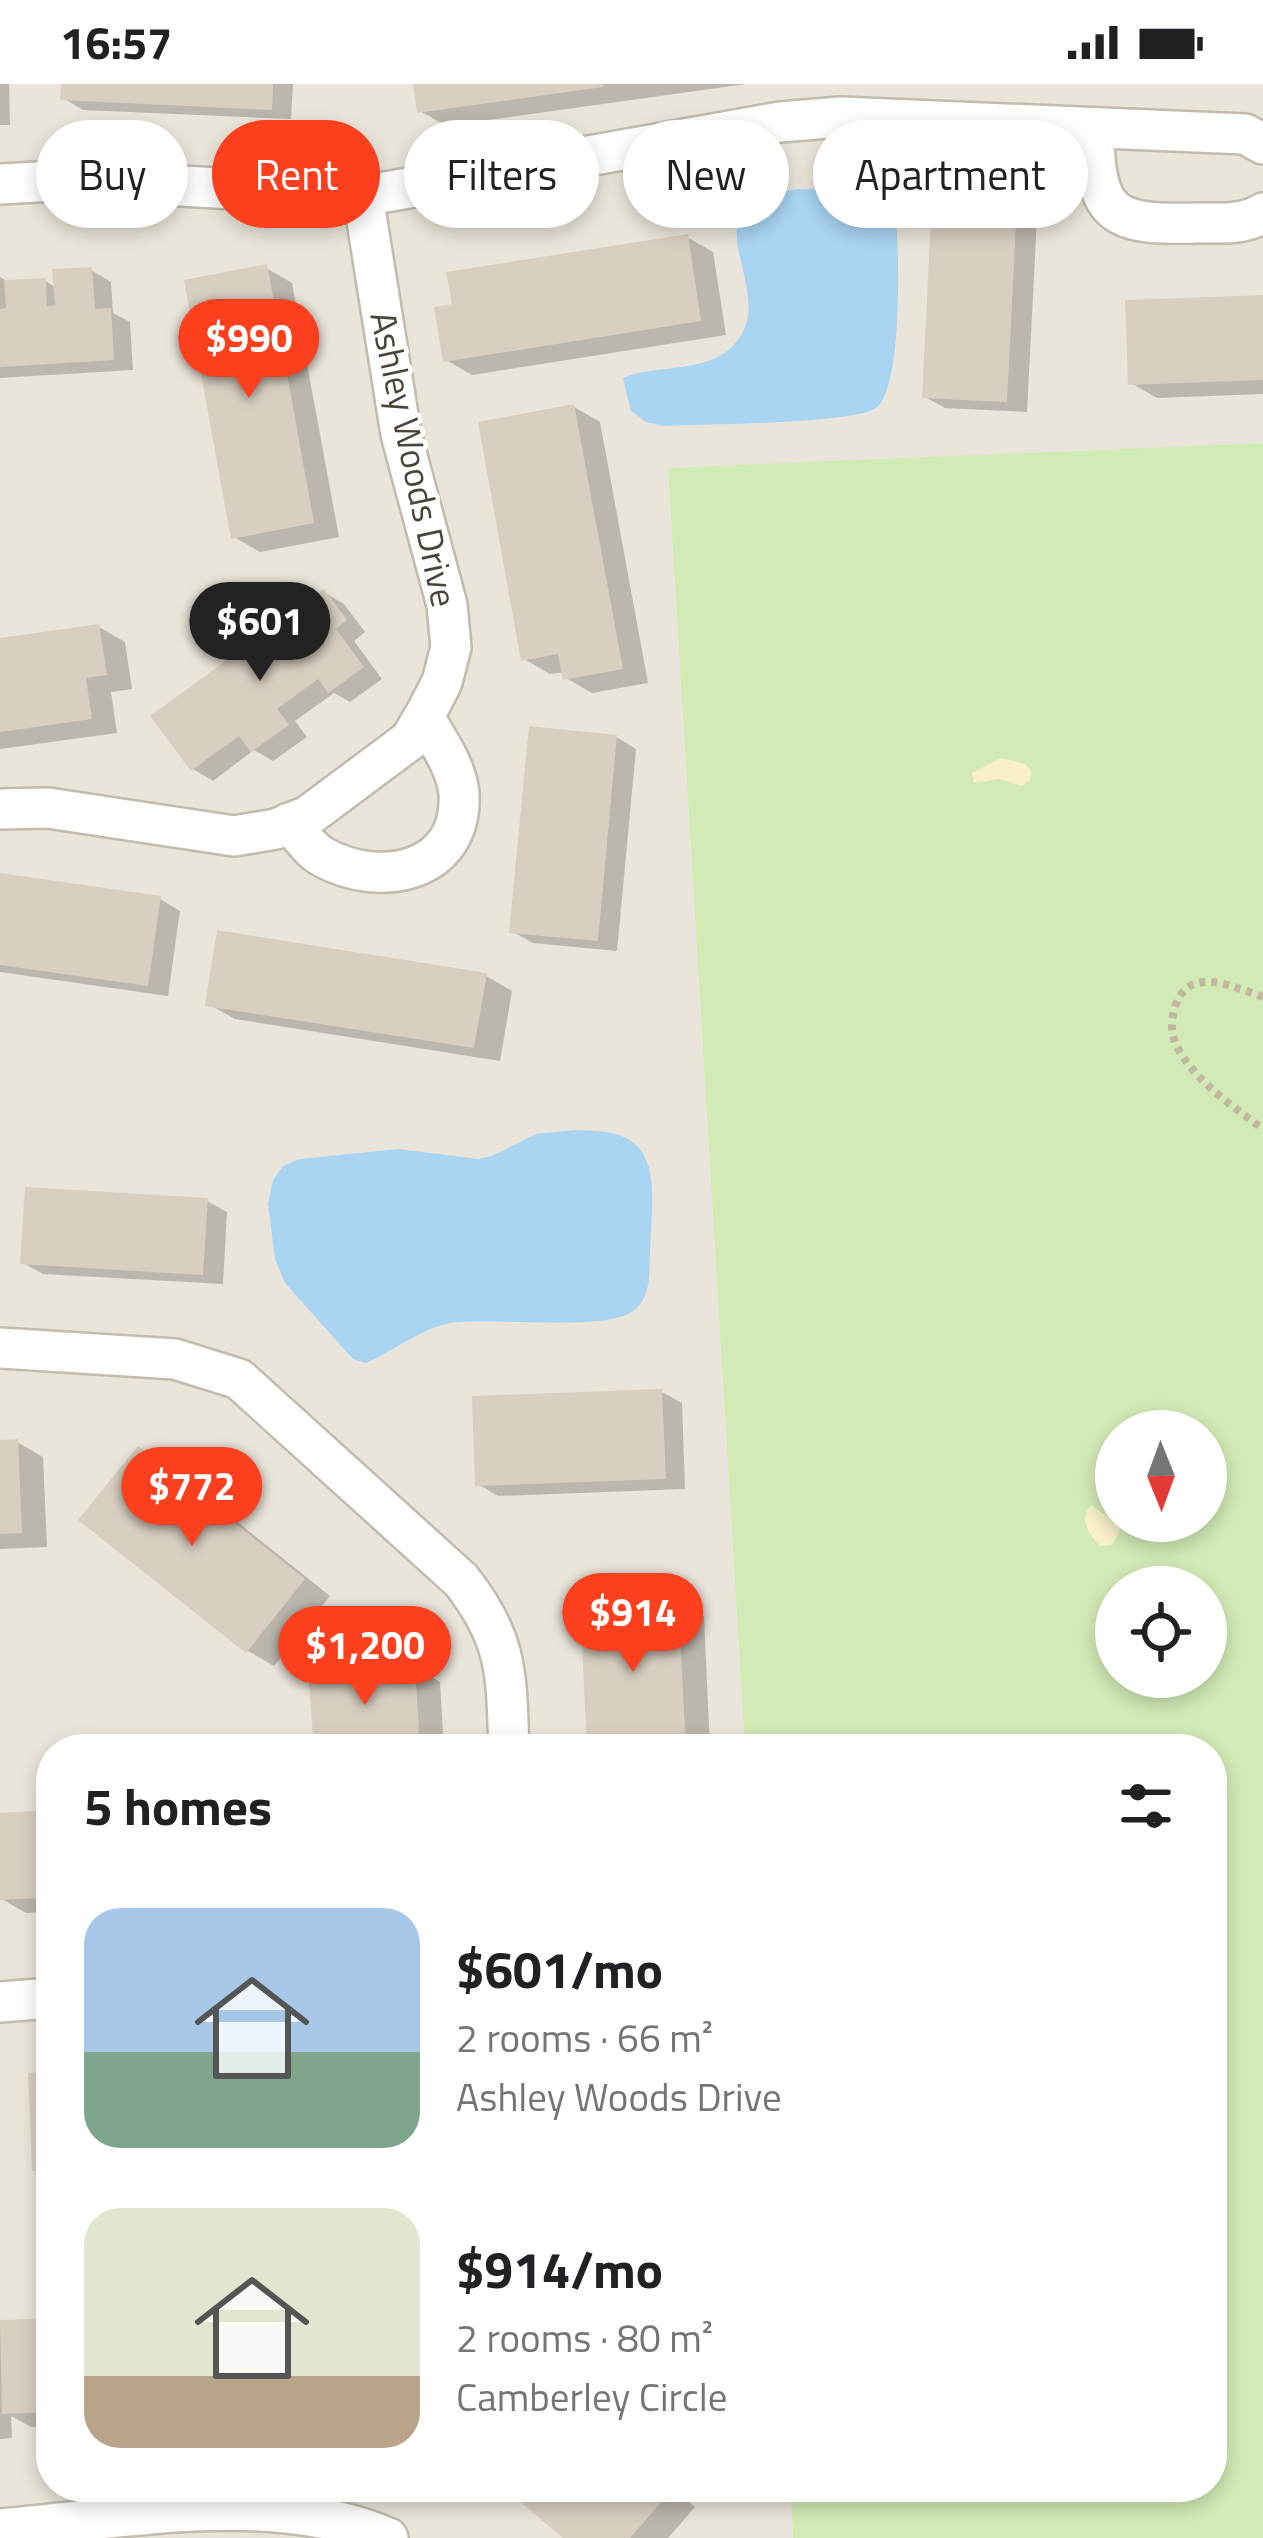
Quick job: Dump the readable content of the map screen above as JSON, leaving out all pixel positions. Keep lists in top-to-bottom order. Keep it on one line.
{"streets":{"street":["Ashley Woods Drive"]},"north":"bottom","page":{"status":"16:57","chip":["Buy","Rent","Filters","New","Apartment"],"price":["$990","$601","$772","$914","$1,200"],"heading":"5 homes","list":[{"name":"$601/mo","note":"2 rooms · 66 m² · Ashley Woods Drive"},{"name":"$914/mo","note":"2 rooms · 80 m² · Camberley Circle"}]}}
